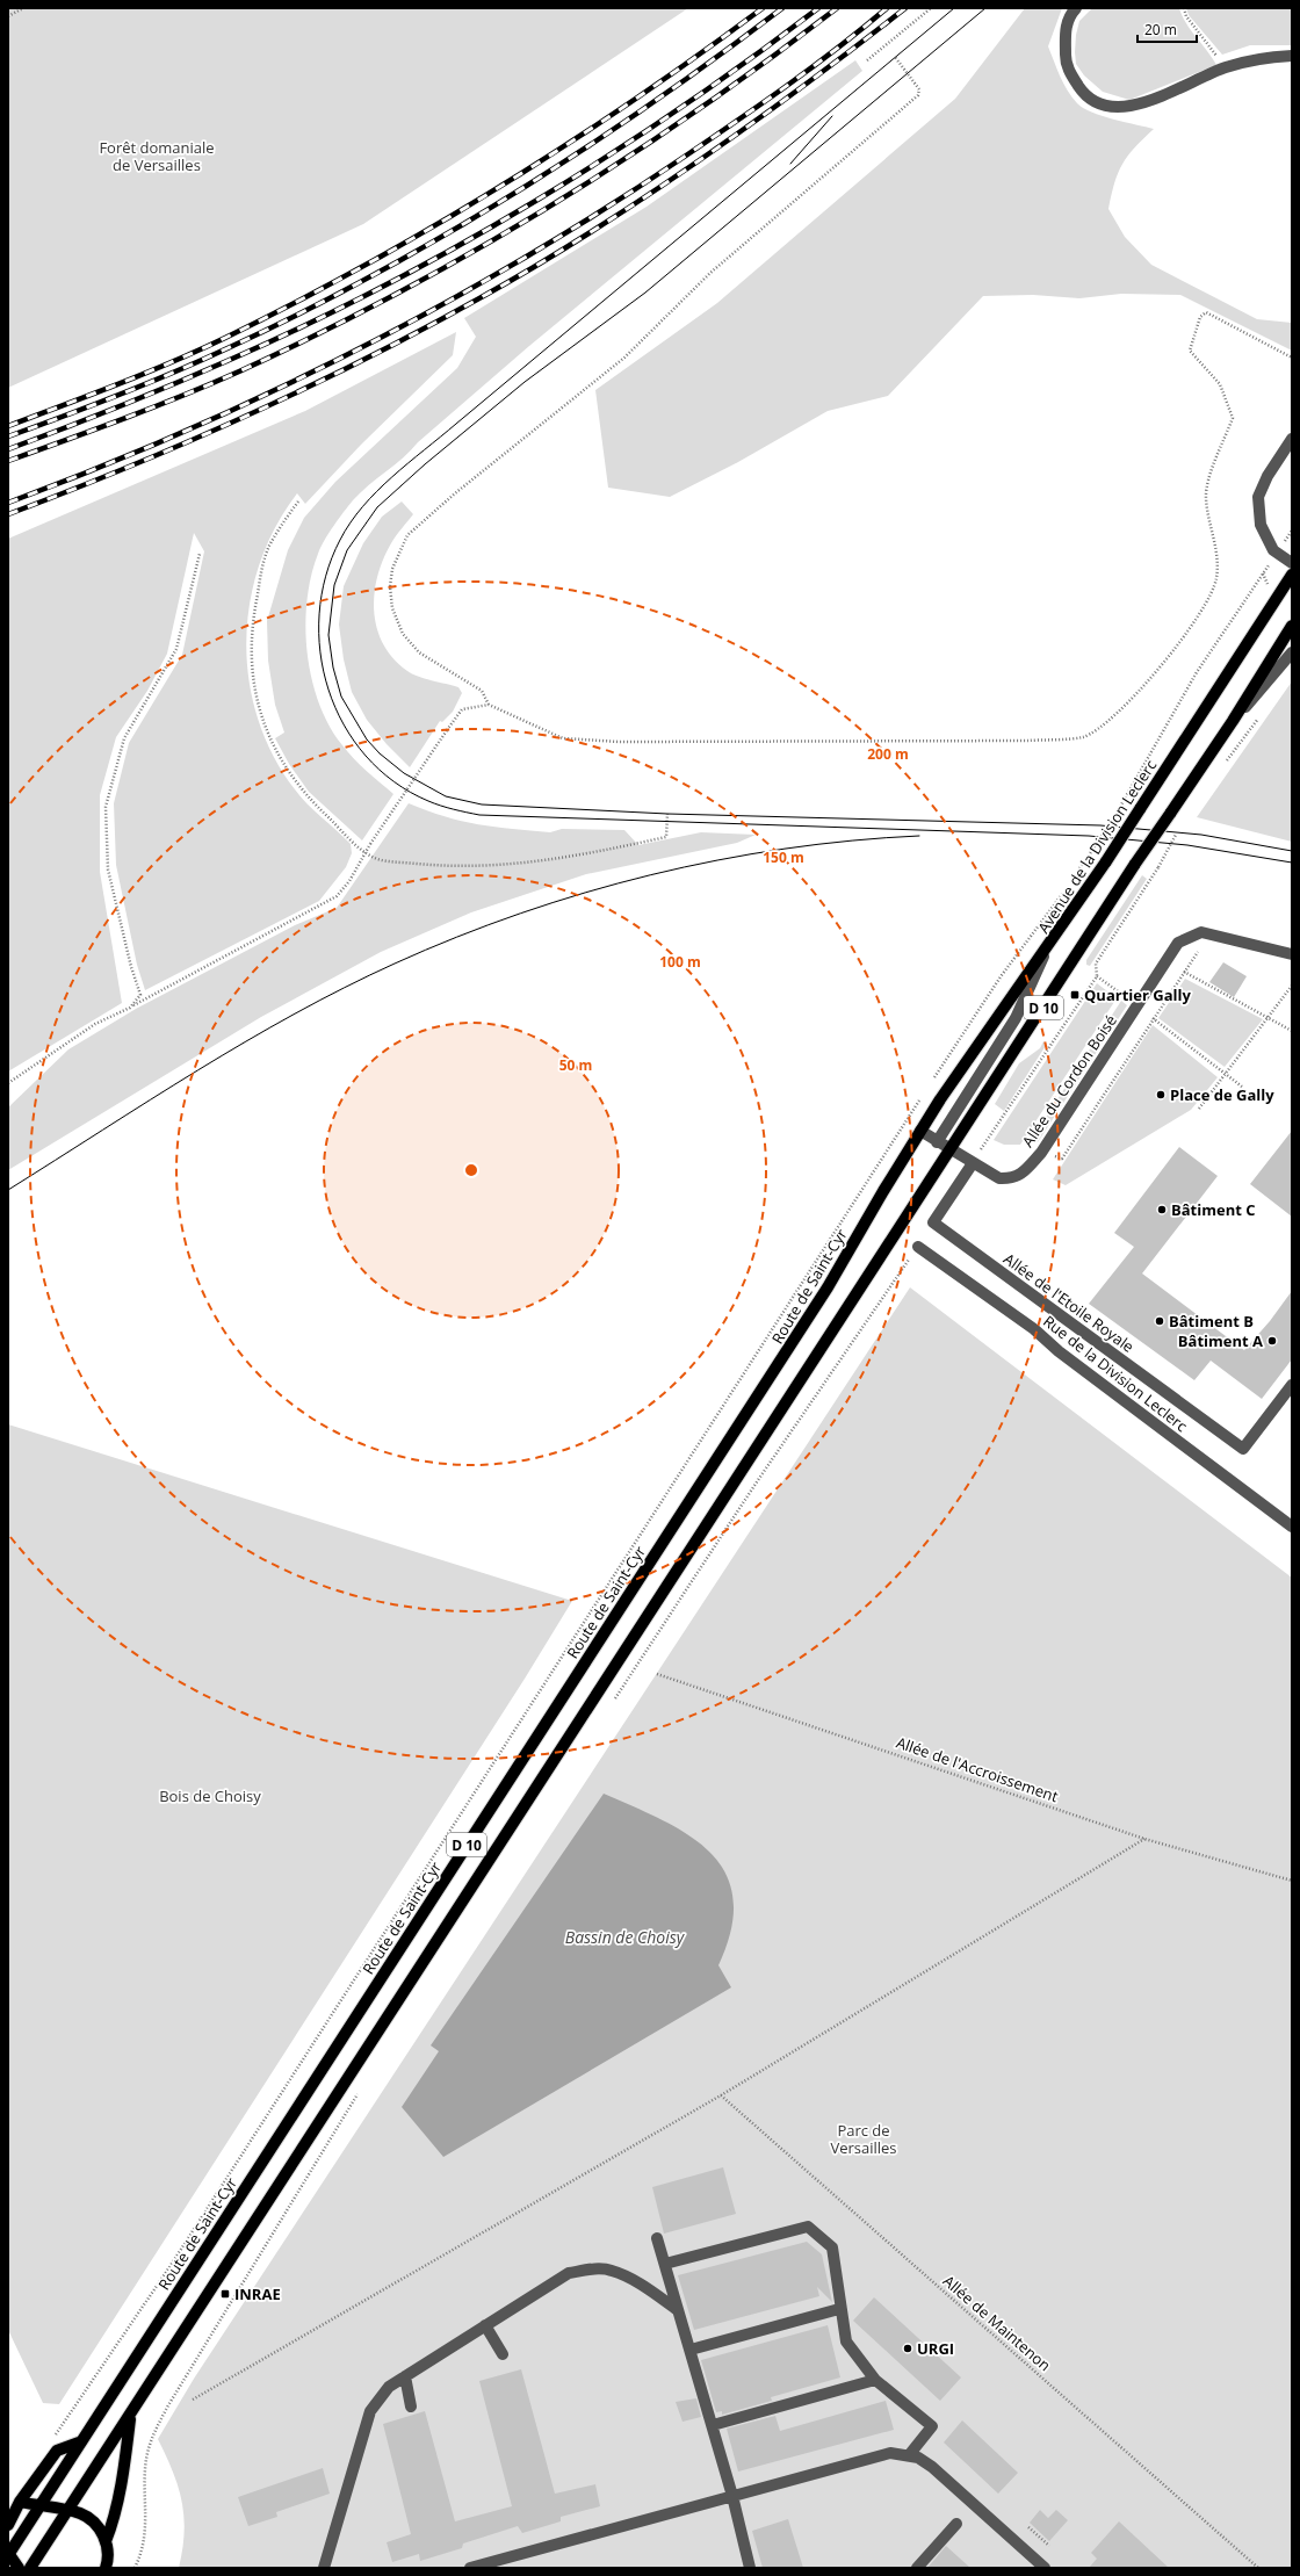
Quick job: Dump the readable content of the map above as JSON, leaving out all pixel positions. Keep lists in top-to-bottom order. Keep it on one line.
{"streets":{"main road":["Avenue de la Division Leclerc","D 10","Route de Saint-Cyr"],"street":["Allée du Cordon Boisé","Allée de l'Etoile Royale","Rue de la Division Leclerc"],"path":["Allée de l'Accroissement","Allée de Maintenon"]},"crossings":[["Avenue de la Division Leclerc","Allée du Cordon Boisé"],["Avenue de la Division Leclerc","Route de Saint-Cyr"],["D 10","Allée du Cordon Boisé"],["Allée du Cordon Boisé","Route de Saint-Cyr"],["Allée du Cordon Boisé","Allée de l'Etoile Royale"]],"water":["Bassin de Choisy"],"parks":["Forêt domaniale de Versailles","Bois de Choisy","Parc de Versailles"],"places":{"transit":["Quartier Gally","INRAE"],"other":["Place de Gally","Bâtiment C","Bâtiment B","Bâtiment A","URGI"]},"scale_bar":"20 m","rings":["200 m","150 m","100 m","50 m"]}
